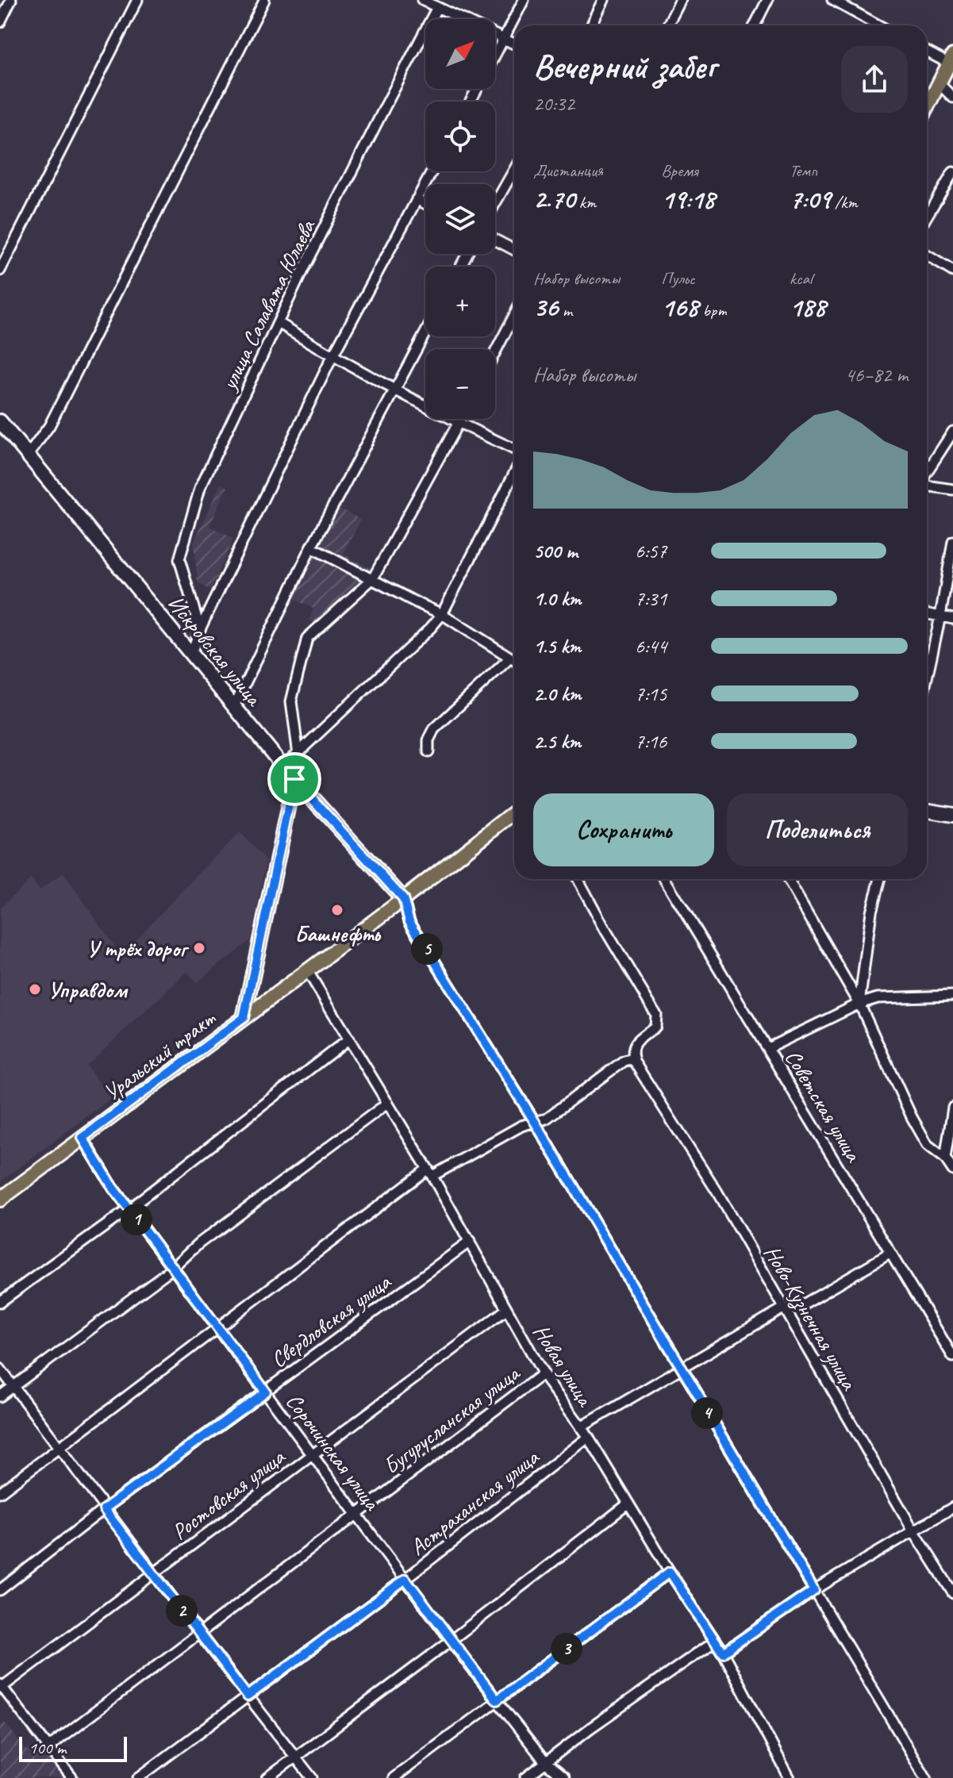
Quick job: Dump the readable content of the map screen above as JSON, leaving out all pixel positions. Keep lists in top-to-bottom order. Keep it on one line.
{"streets":{"main road":["Искровская улица","Уральский тракт"],"street":["улица Салавата Юлаева","Советская улица","Ново-Кузнечная улица","Свердловская улица","Новая улица","Бугурусланская улица","Сорочинская улица","Ростовская улица","Астраханская улица"]},"crossings":[["Искровская улица","Уральский тракт"],["Уральский тракт","Новая улица"],["Уральский тракт","Сорочинская улица"],["Свердловская улица","Новая улица"],["Свердловская улица","Сорочинская улица"],["Новая улица","Бугурусланская улица"],["Новая улица","Ростовская улица"],["Новая улица","Астраханская улица"],["Бугурусланская улица","Сорочинская улица"],["Сорочинская улица","Ростовская улица"],["Сорочинская улица","Астраханская улица"]],"places":["Башнефть","У трёх дорог","Управдом"],"scale_bar":"100 m","north":"top right","page":{"map_buttons":["+","−"],"heading":["Вечерний забег","20:32"],"stats":[["Дистанция","2.70 km"],["Время","19:18"],["Темп","7:09 /km"],["Набор высоты","36 m"],["Пульс","168 bpm"],["kcal","188"]],"chart":["Набор высоты","46–82 m"],"list":[{"name":"500 m","note":"6:57"},{"name":"1.0 km","note":"7:31"},{"name":"1.5 km","note":"6:44"},{"name":"2.0 km","note":"7:15"},{"name":"2.5 km","note":"7:16"}],"buttons":["Сохранить","Поделиться"],"pins":["5","1","4","2","3"],"scale":"100 m"}}
